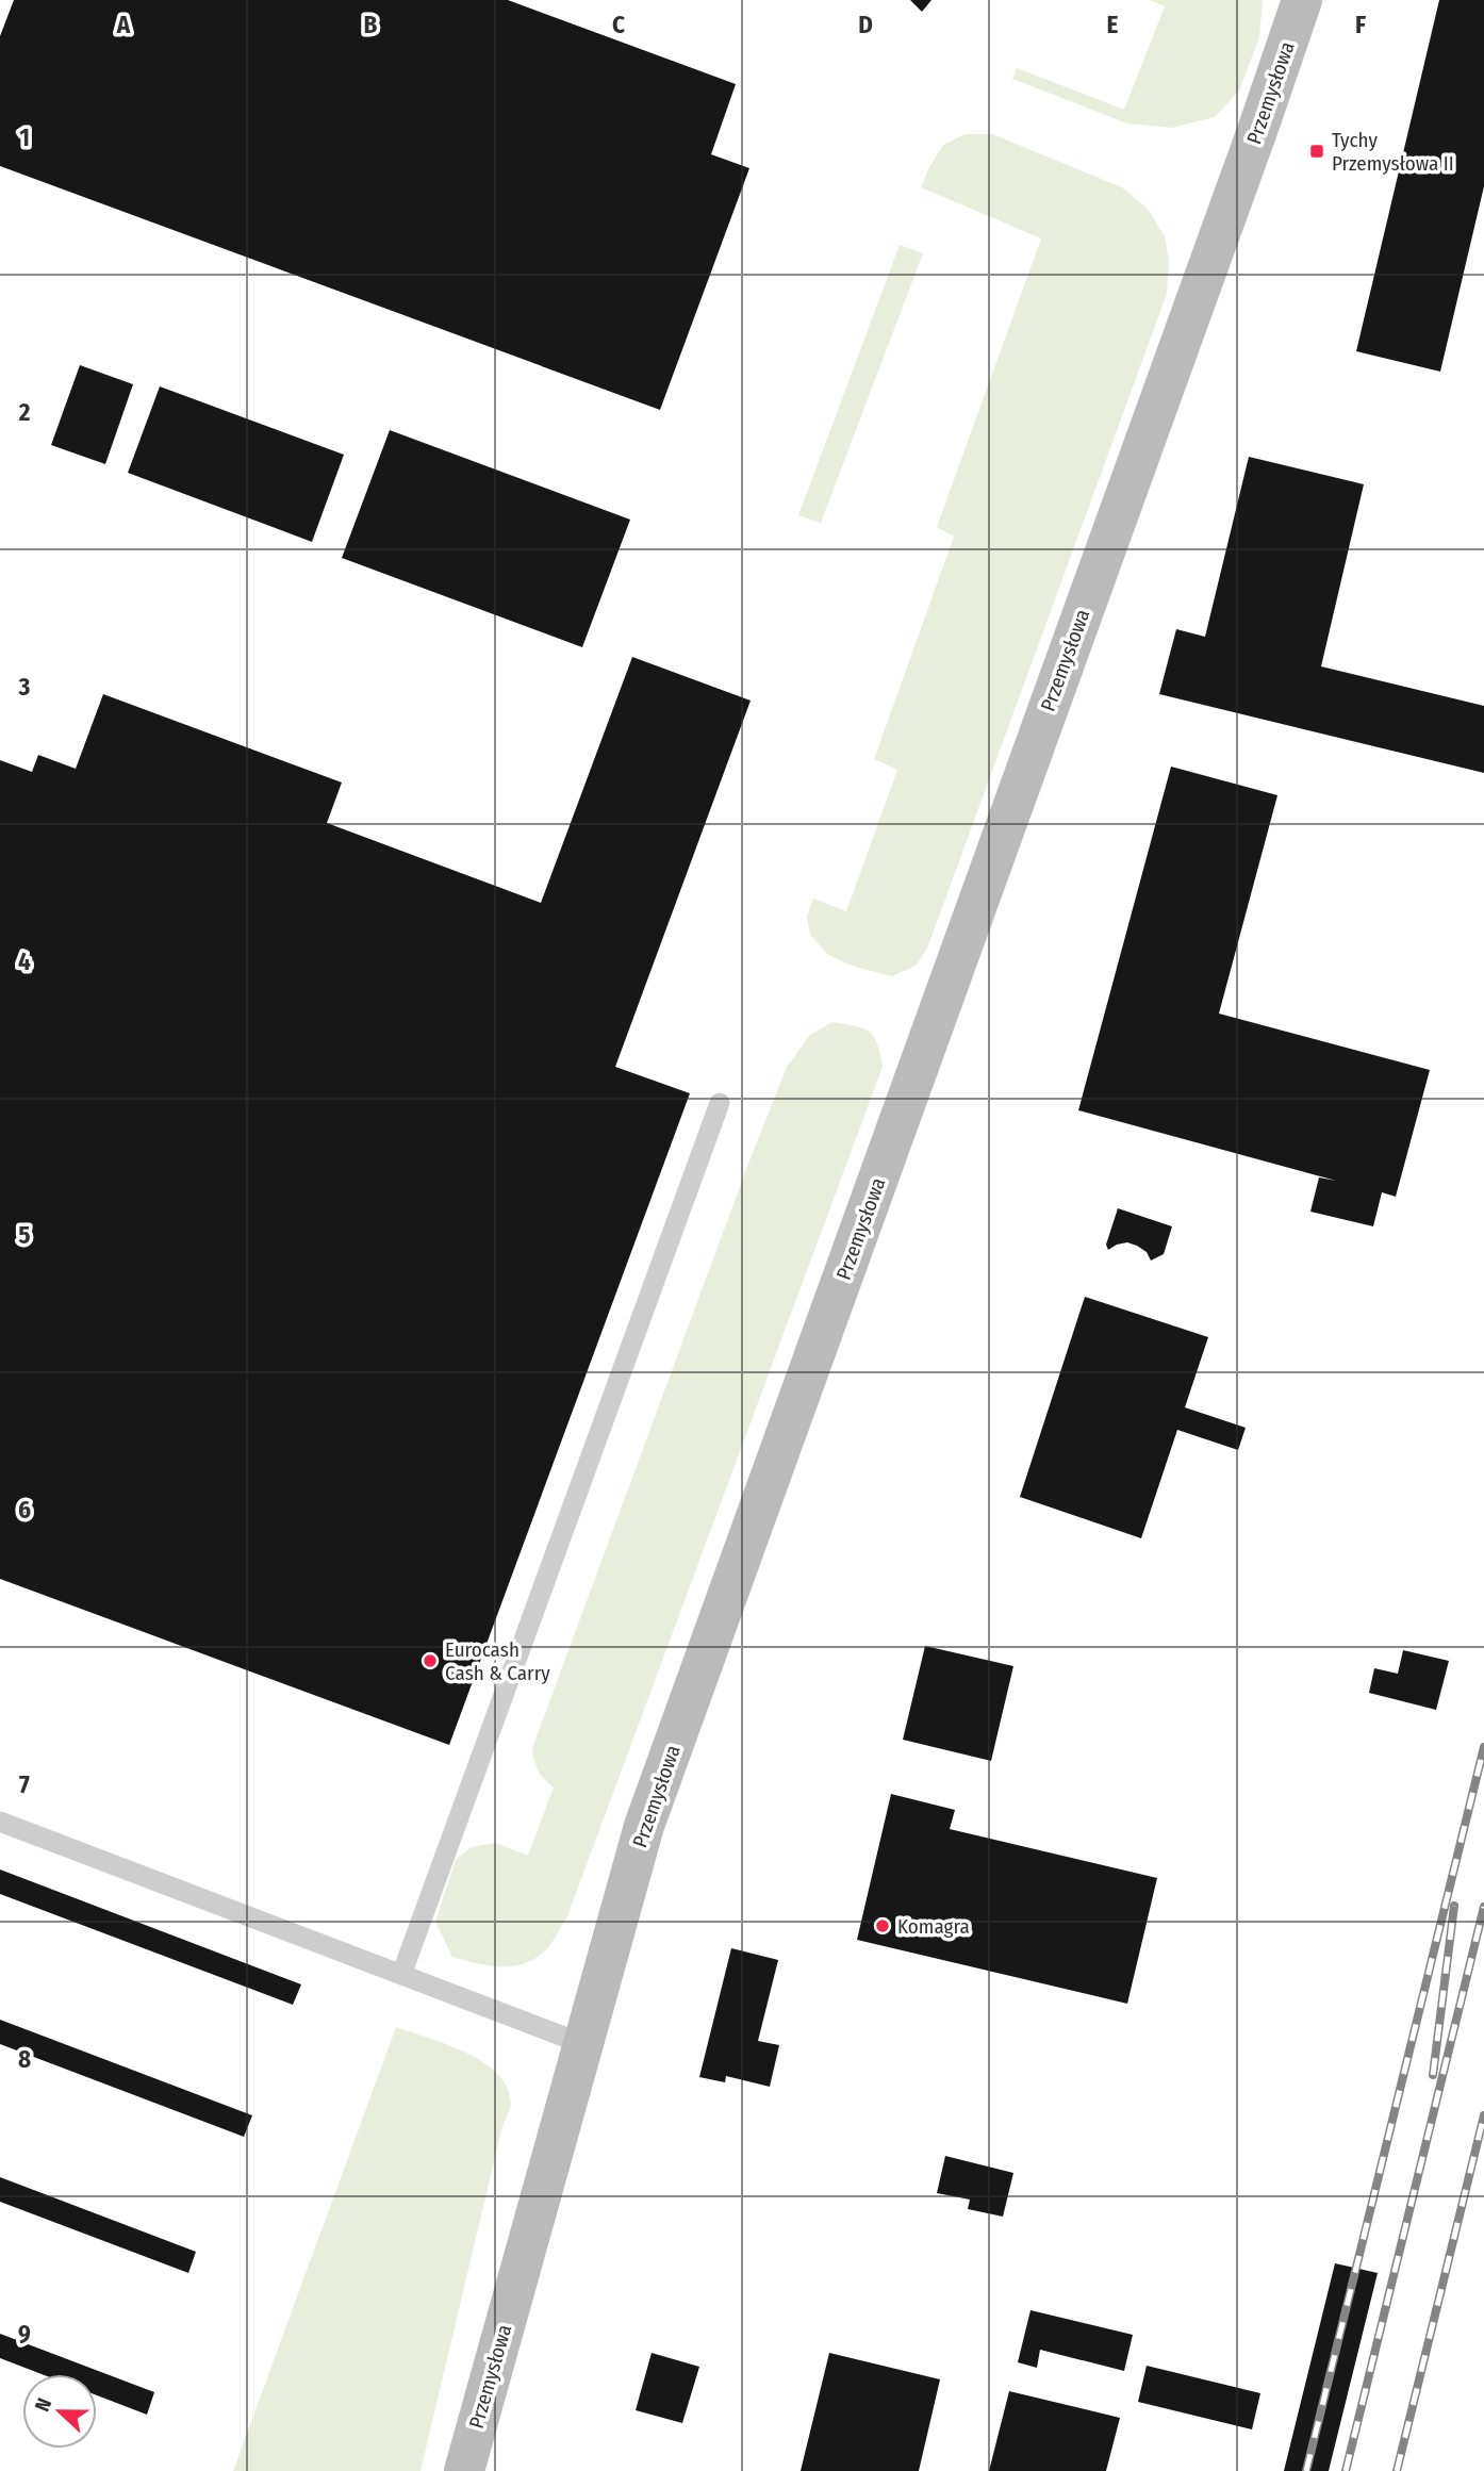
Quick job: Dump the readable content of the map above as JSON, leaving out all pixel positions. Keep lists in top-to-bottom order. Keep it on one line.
{"streets":{"street":["Przemysłowa"]},"places":{"transit":["Tychy Przemysłowa II"],"other":["Eurocash Cash & Carry","Komagra"]},"north":"left","grid":{"columns":["A","B","C","D","E","F"],"rows":["1","2","3","4","5","6","7","8","9"]}}
